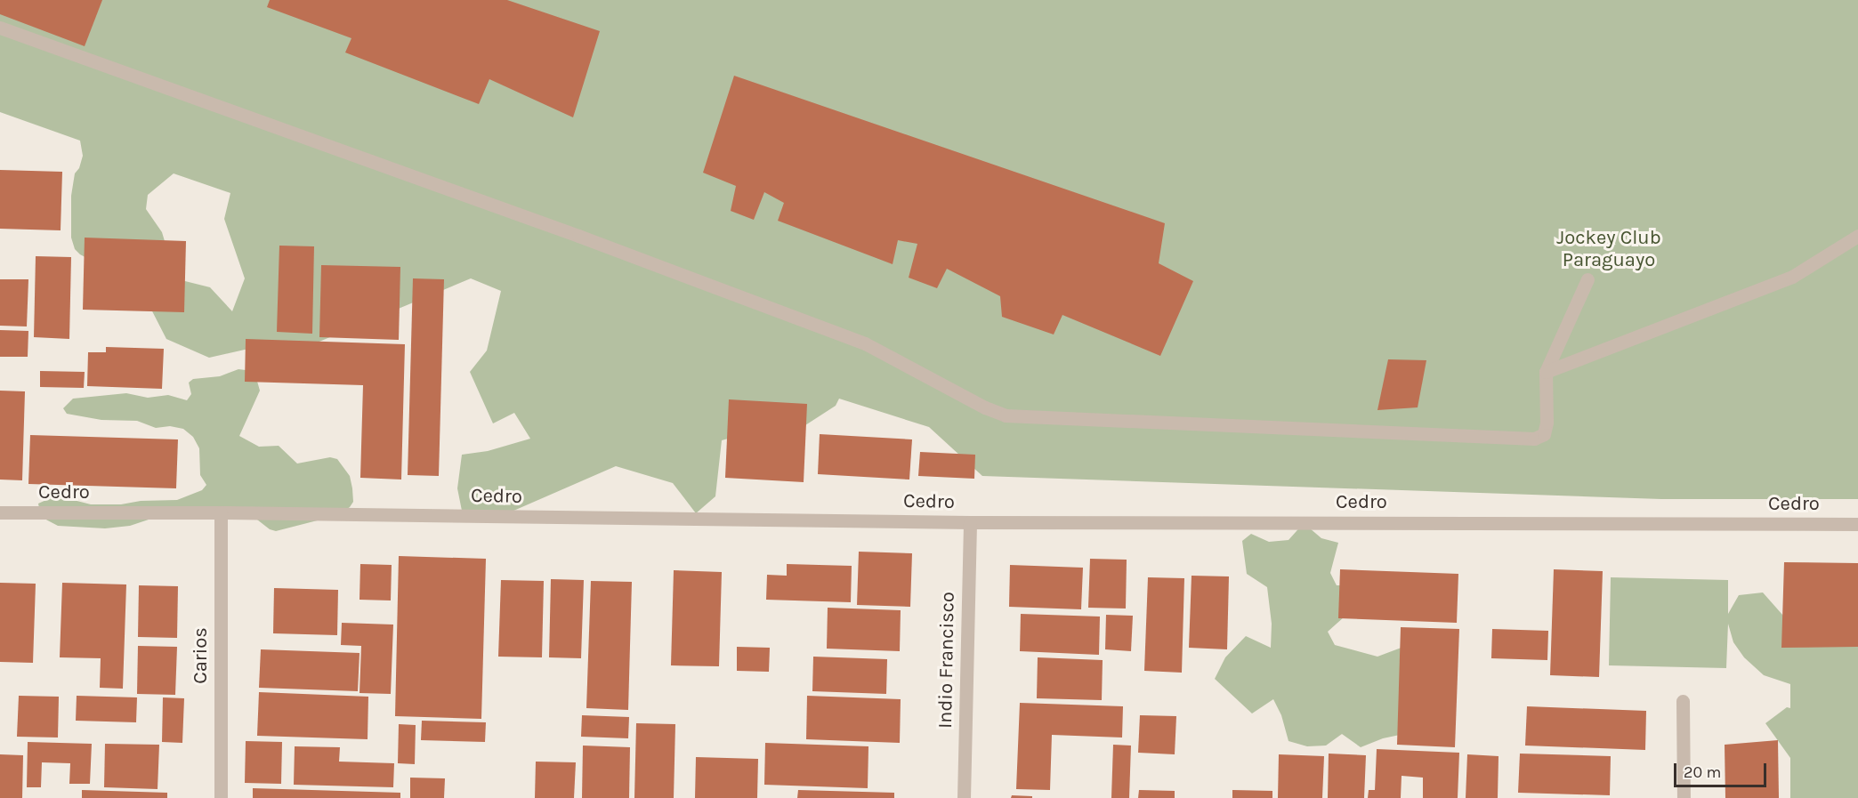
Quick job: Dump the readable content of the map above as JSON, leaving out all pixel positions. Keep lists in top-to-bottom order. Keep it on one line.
{"streets":{"street":["Cedro","Carios","Indio Francisco"]},"crossings":[["Cedro","Carios"],["Cedro","Indio Francisco"]],"parks":["Jockey Club Paraguayo"],"scale_bar":"20 m"}
